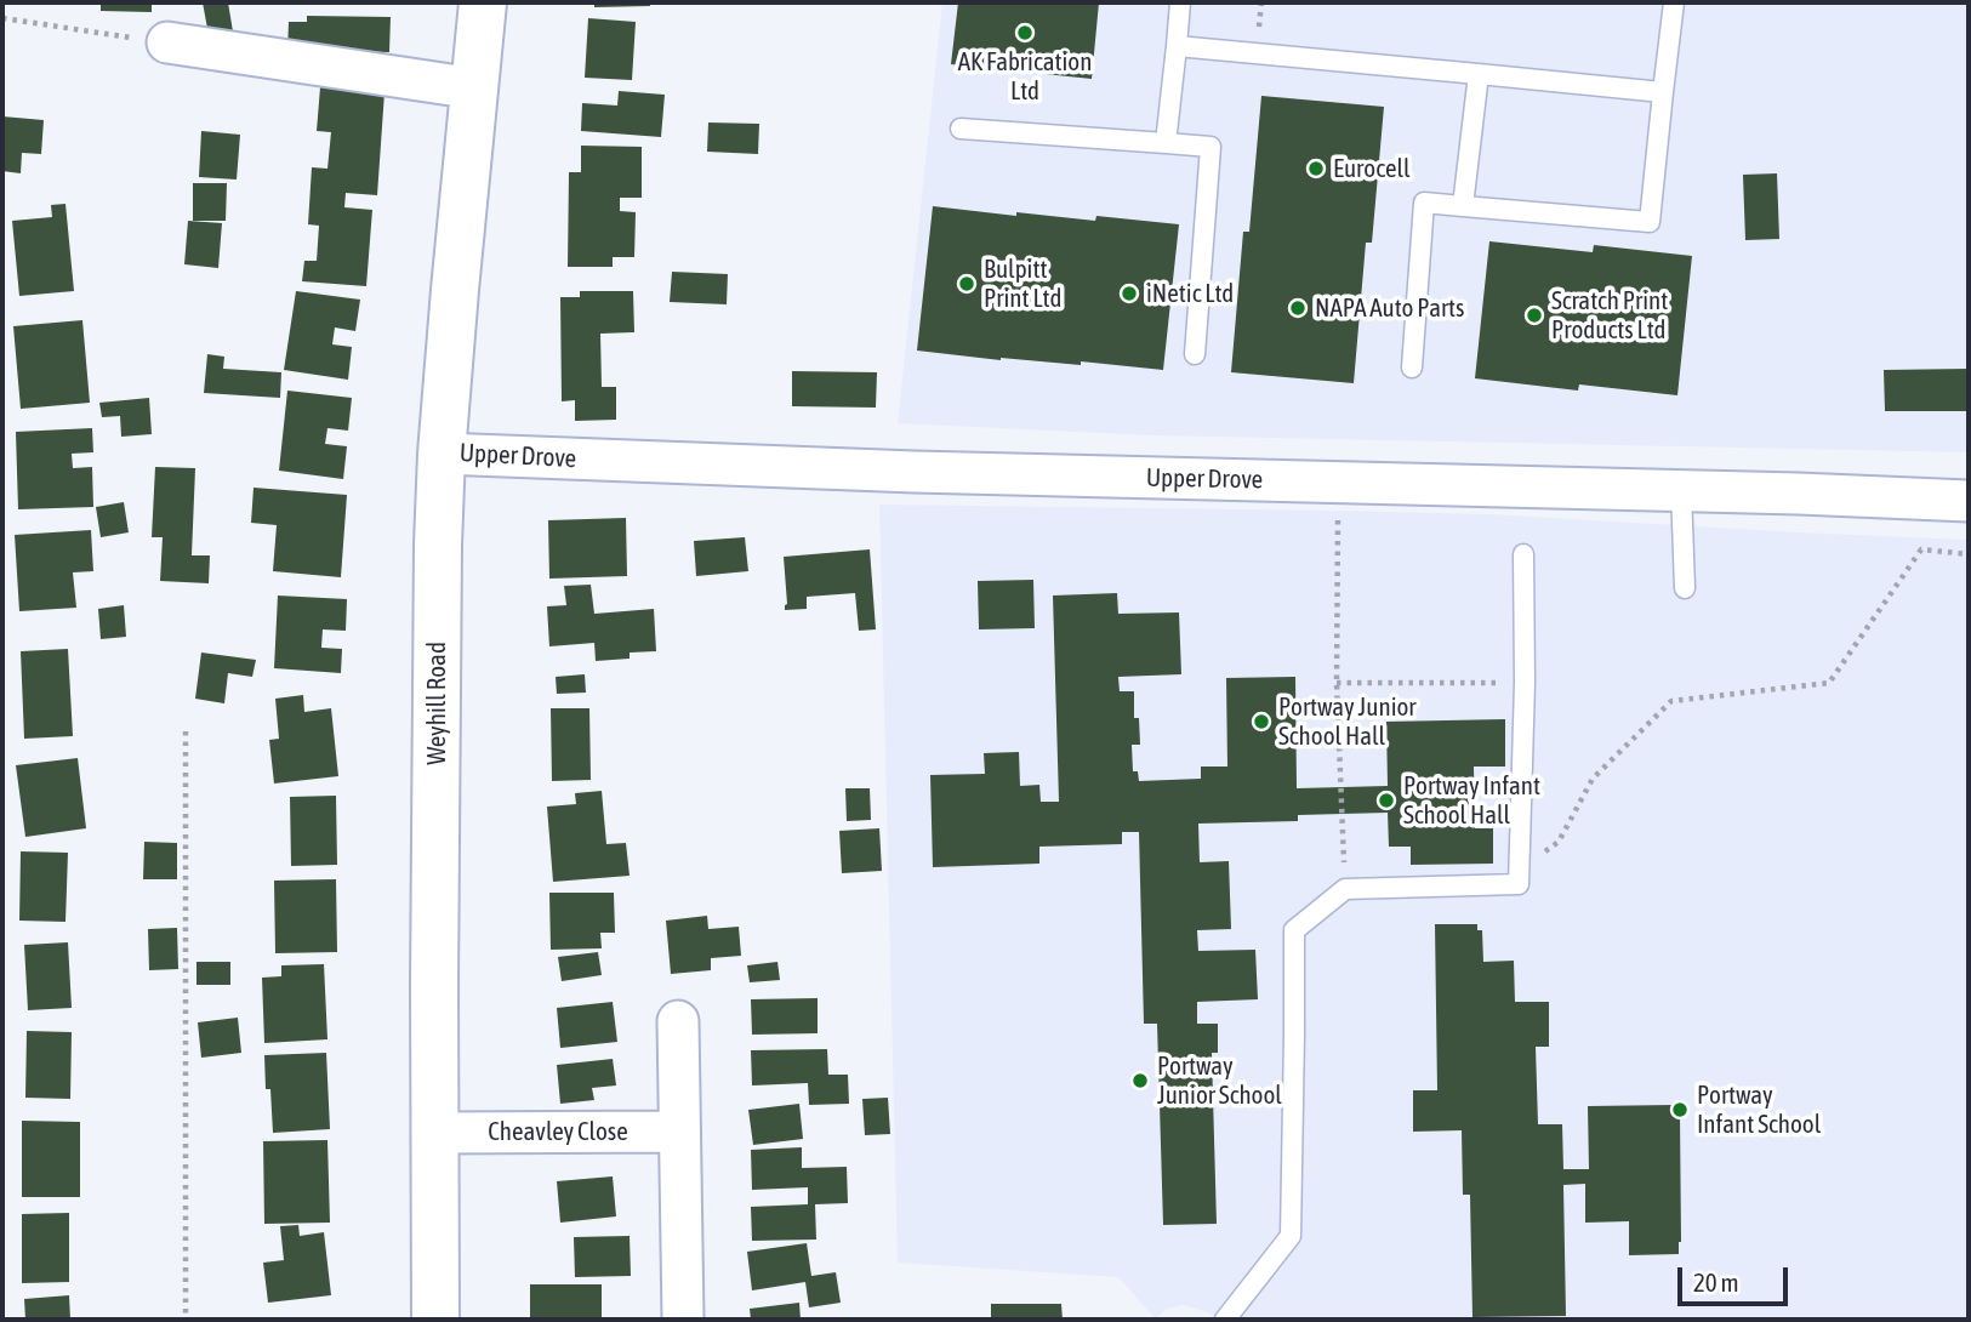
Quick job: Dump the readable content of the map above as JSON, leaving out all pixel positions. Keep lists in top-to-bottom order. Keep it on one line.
{"streets":{"main road":["Weyhill Road"],"street":["Upper Drove","Cheavley Close"]},"crossings":[["Upper Drove","Weyhill Road"],["Weyhill Road","Cheavley Close"]],"places":["AK Fabrication Ltd","Eurocell","Bulpitt Print Ltd","iNetic Ltd","NAPA Auto Parts","Scratch Print Products Ltd","Portway Junior School Hall","Portway Infant School Hall","Portway Junior School","Portway Infant School"],"scale_bar":"20 m"}
